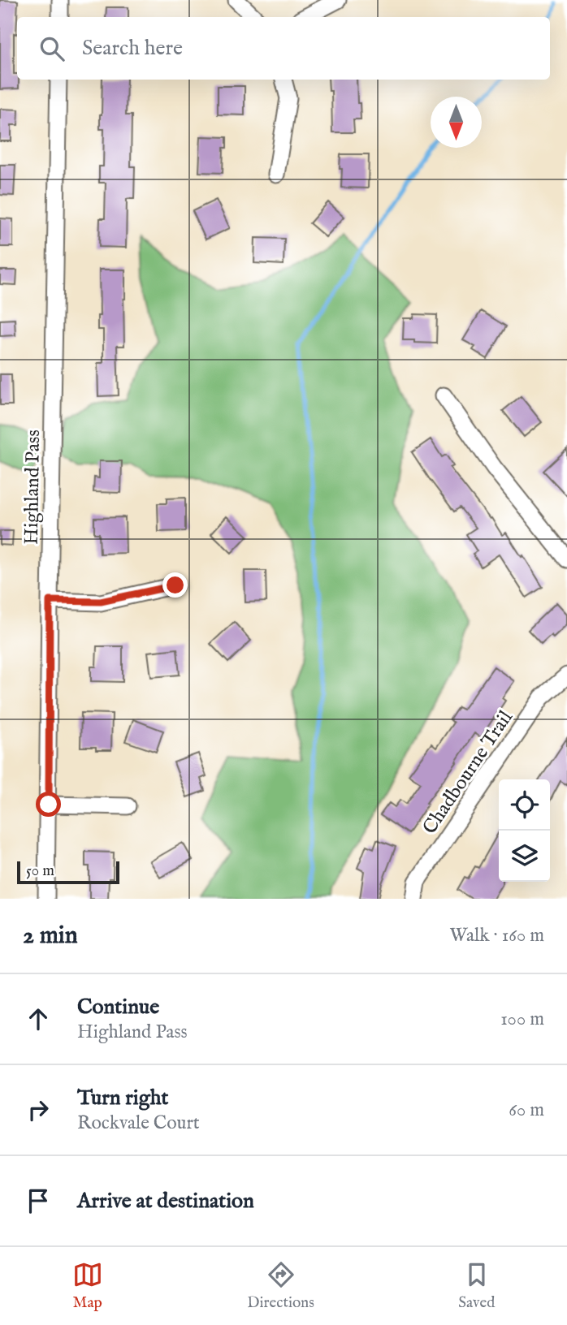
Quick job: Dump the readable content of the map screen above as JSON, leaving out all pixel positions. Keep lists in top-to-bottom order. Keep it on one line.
{"streets":{"street":["Highland Pass","Chadbourne Trail"]},"scale_bar":"50 m","north":"bottom","page":{"search":"Search here","scale":"50 m","heading":["2 min","Walk · 160 m"],"list":[["Continue","Highland Pass","100 m"],["Turn right","Rockvale Court","60 m"],"Arrive at destination"],"nav":["Map","Directions","Saved"]}}
